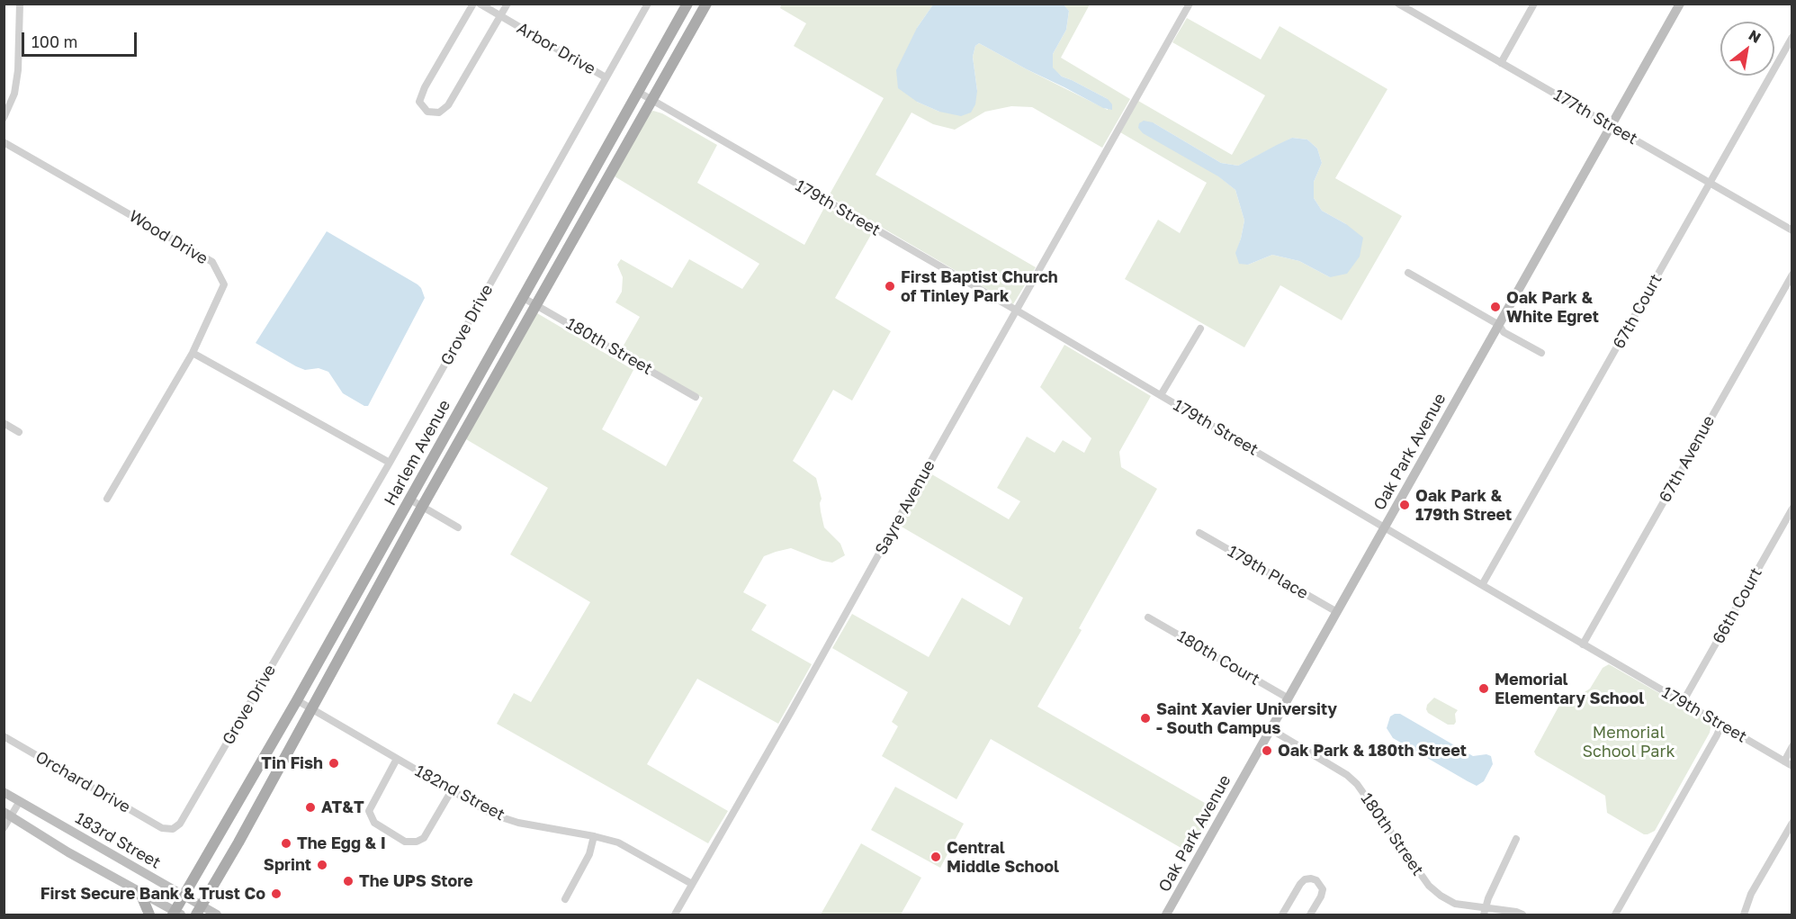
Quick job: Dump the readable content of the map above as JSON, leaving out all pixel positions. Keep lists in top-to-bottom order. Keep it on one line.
{"streets":{"main road":["Harlem Avenue"],"street":["Arbor Drive","177th Street","179th Street","Wood Drive","67th Court","Grove Drive","180th Street","Oak Park Avenue","67th Avenue","Sayre Avenue","179th Place","66th Court","180th Court","Orchard Drive","182nd Street","183rd Street"]},"crossings":[["Arbor Drive","Grove Drive"],["177th Street","67th Court"],["177th Street","Oak Park Avenue"],["179th Street","67th Court"],["179th Street","Oak Park Avenue"],["179th Street","Harlem Avenue"],["179th Street","67th Avenue"],["179th Street","Sayre Avenue"],["179th Street","66th Court"],["Grove Drive","Orchard Drive"],["180th Street","Oak Park Avenue"],["180th Street","Harlem Avenue"],["Oak Park Avenue","179th Place"],["Oak Park Avenue","180th Court"],["Harlem Avenue","182nd Street"],["Harlem Avenue","183rd Street"],["Sayre Avenue","182nd Street"]],"parks":["Memorial School Park"],"places":["First Baptist Church of Tinley Park","Oak Park & White Egret","Oak Park & 179th Street","Memorial Elementary School","Saint Xavier University - South Campus","Oak Park & 180th Street","Tin Fish","AT&T","The Egg & I","Central Middle School","Sprint","The UPS Store","First Secure Bank & Trust Co"],"scale_bar":"100 m","north":"top right"}
